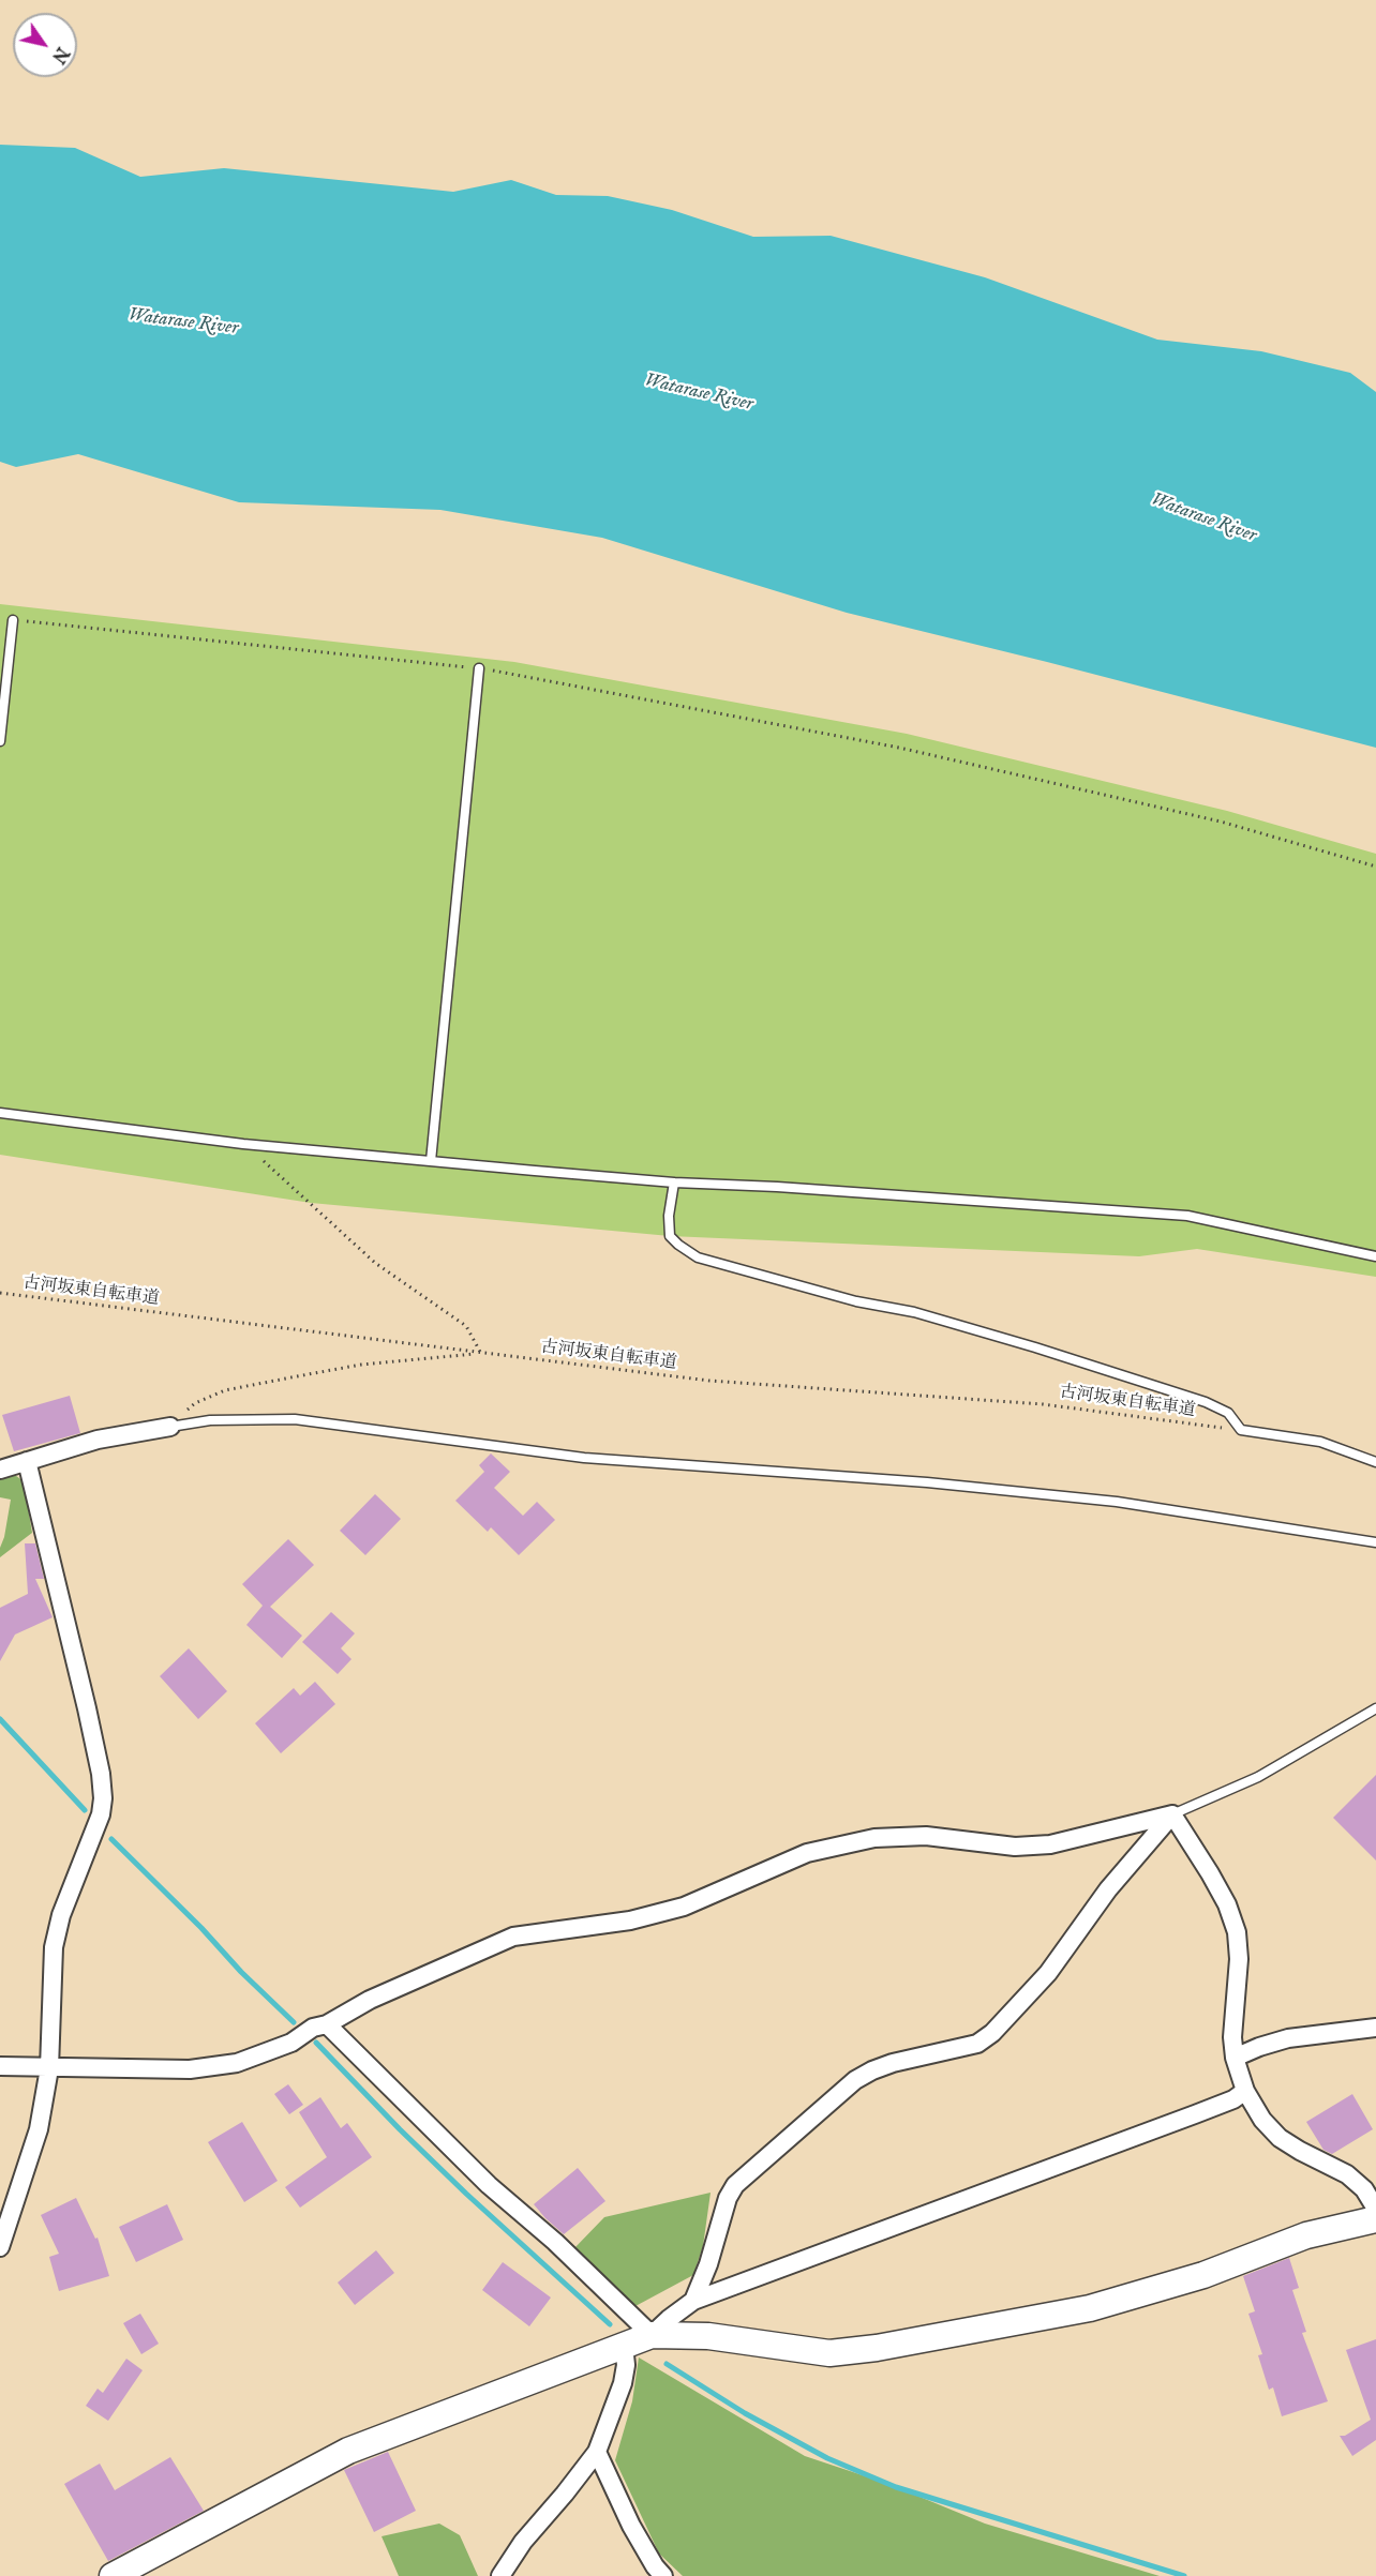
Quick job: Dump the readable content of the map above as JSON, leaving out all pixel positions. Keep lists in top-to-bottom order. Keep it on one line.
{"streets":{"path":["古河坂東自転車道"]},"water":["Watarase River"],"north":"bottom right"}
